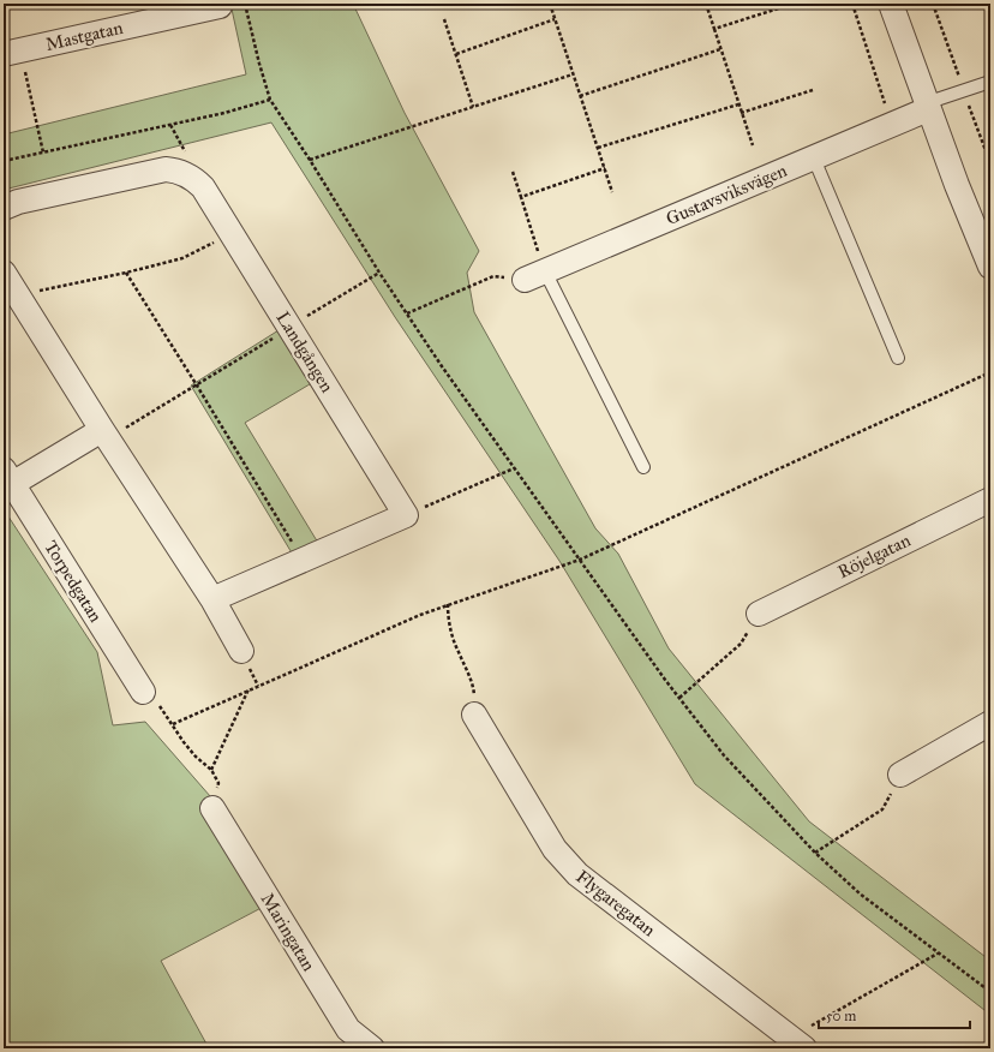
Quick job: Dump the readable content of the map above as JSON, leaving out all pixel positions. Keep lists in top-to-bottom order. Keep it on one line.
{"streets":{"street":["Mastgatan","Gustavsviksvägen","Landgången","Röjelgatan","Torpedgatan","Flygaregatan","Maringatan"]},"scale_bar":"50 m"}
